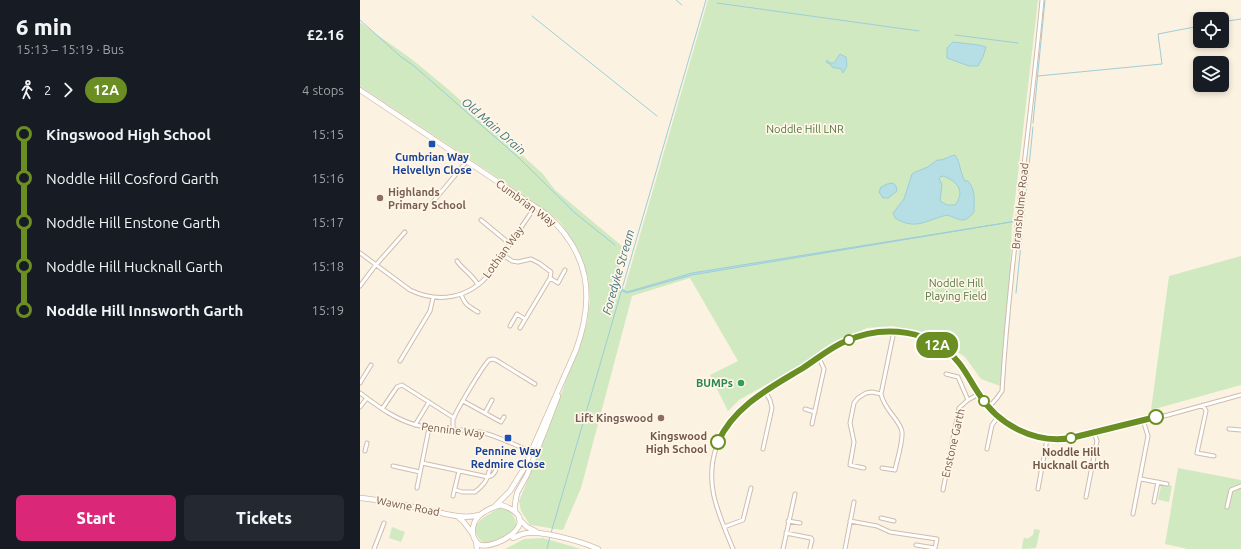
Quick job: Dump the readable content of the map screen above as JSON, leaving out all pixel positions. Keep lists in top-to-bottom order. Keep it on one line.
{"streets":{"street":["Cumbrian Way","Bransholme Road","Lothian Way","Pennine Way","Enstone Garth","Wawne Road"]},"crossings":[["Cumbrian Way","Lothian Way"],["Cumbrian Way","Pennine Way"],["Cumbrian Way","Wawne Road"]],"water":["Old Main Drain","Foredyke Stream"],"parks":["Noddle Hill LNR","Noddle Hill Playing Field"],"places":{"transit":["Cumbrian Way Helvellyn Close","Pennine Way Redmire Close"],"other":["Highlands Primary School","BUMPs","Lift Kingswood","Noddle Hill Hucknall Garth","Kingswood High School"]},"lines":["bus line 12A"],"page":{"heading":["6 min","15:13 – 15:19 · Bus","£2.16"],"on_map":"12A","legs":["2","12A","4 stops"],"list":[{"name":"Kingswood High School","value":"15:15"},{"name":"Noddle Hill Cosford Garth","value":"15:16"},{"name":"Noddle Hill Enstone Garth","value":"15:17"},{"name":"Noddle Hill Hucknall Garth","value":"15:18"},{"name":"Noddle Hill Innsworth Garth","value":"15:19"}],"buttons":["Start","Tickets"]}}
